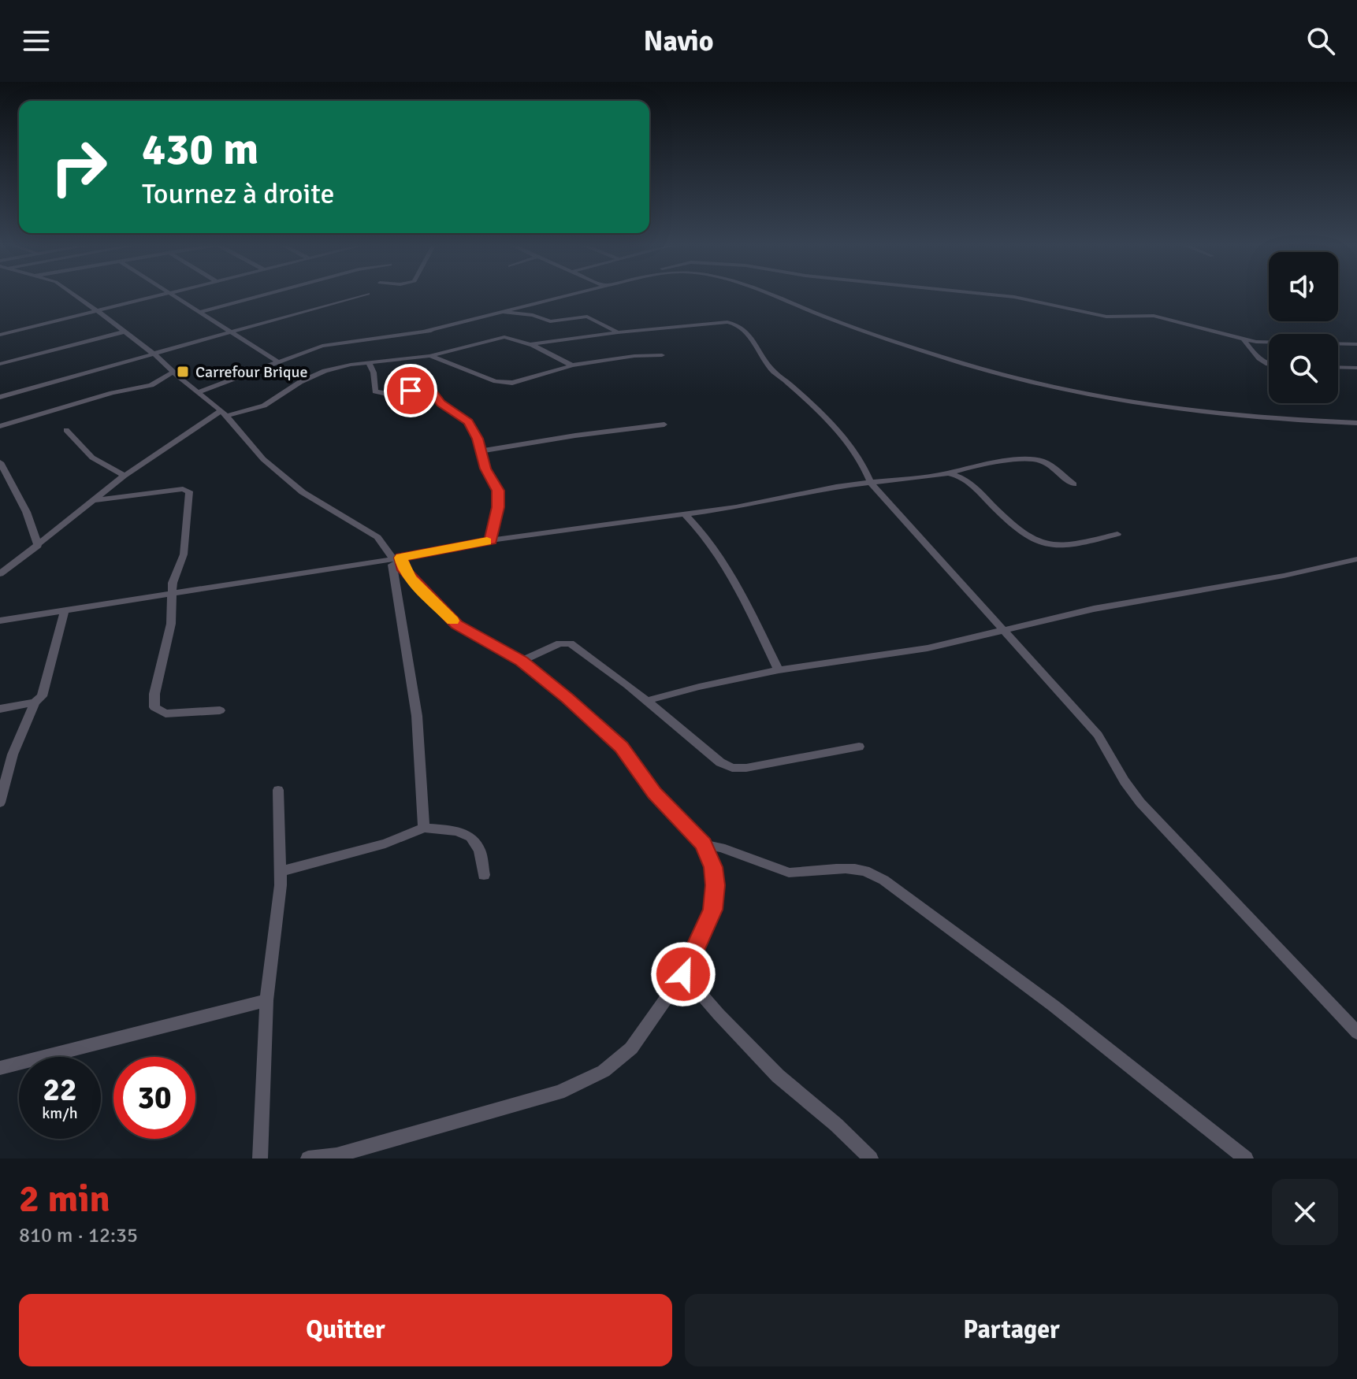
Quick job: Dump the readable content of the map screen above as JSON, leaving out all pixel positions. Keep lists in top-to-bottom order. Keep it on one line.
{"places":{"transit":["Carrefour Brique"]},"page":{"header":"Navio","turn":["430 m","Tournez à droite"],"speed":"22 km/h","limit":"30","heading":["2 min","810 m · 12:35"],"buttons":["Quitter","Partager"]}}
